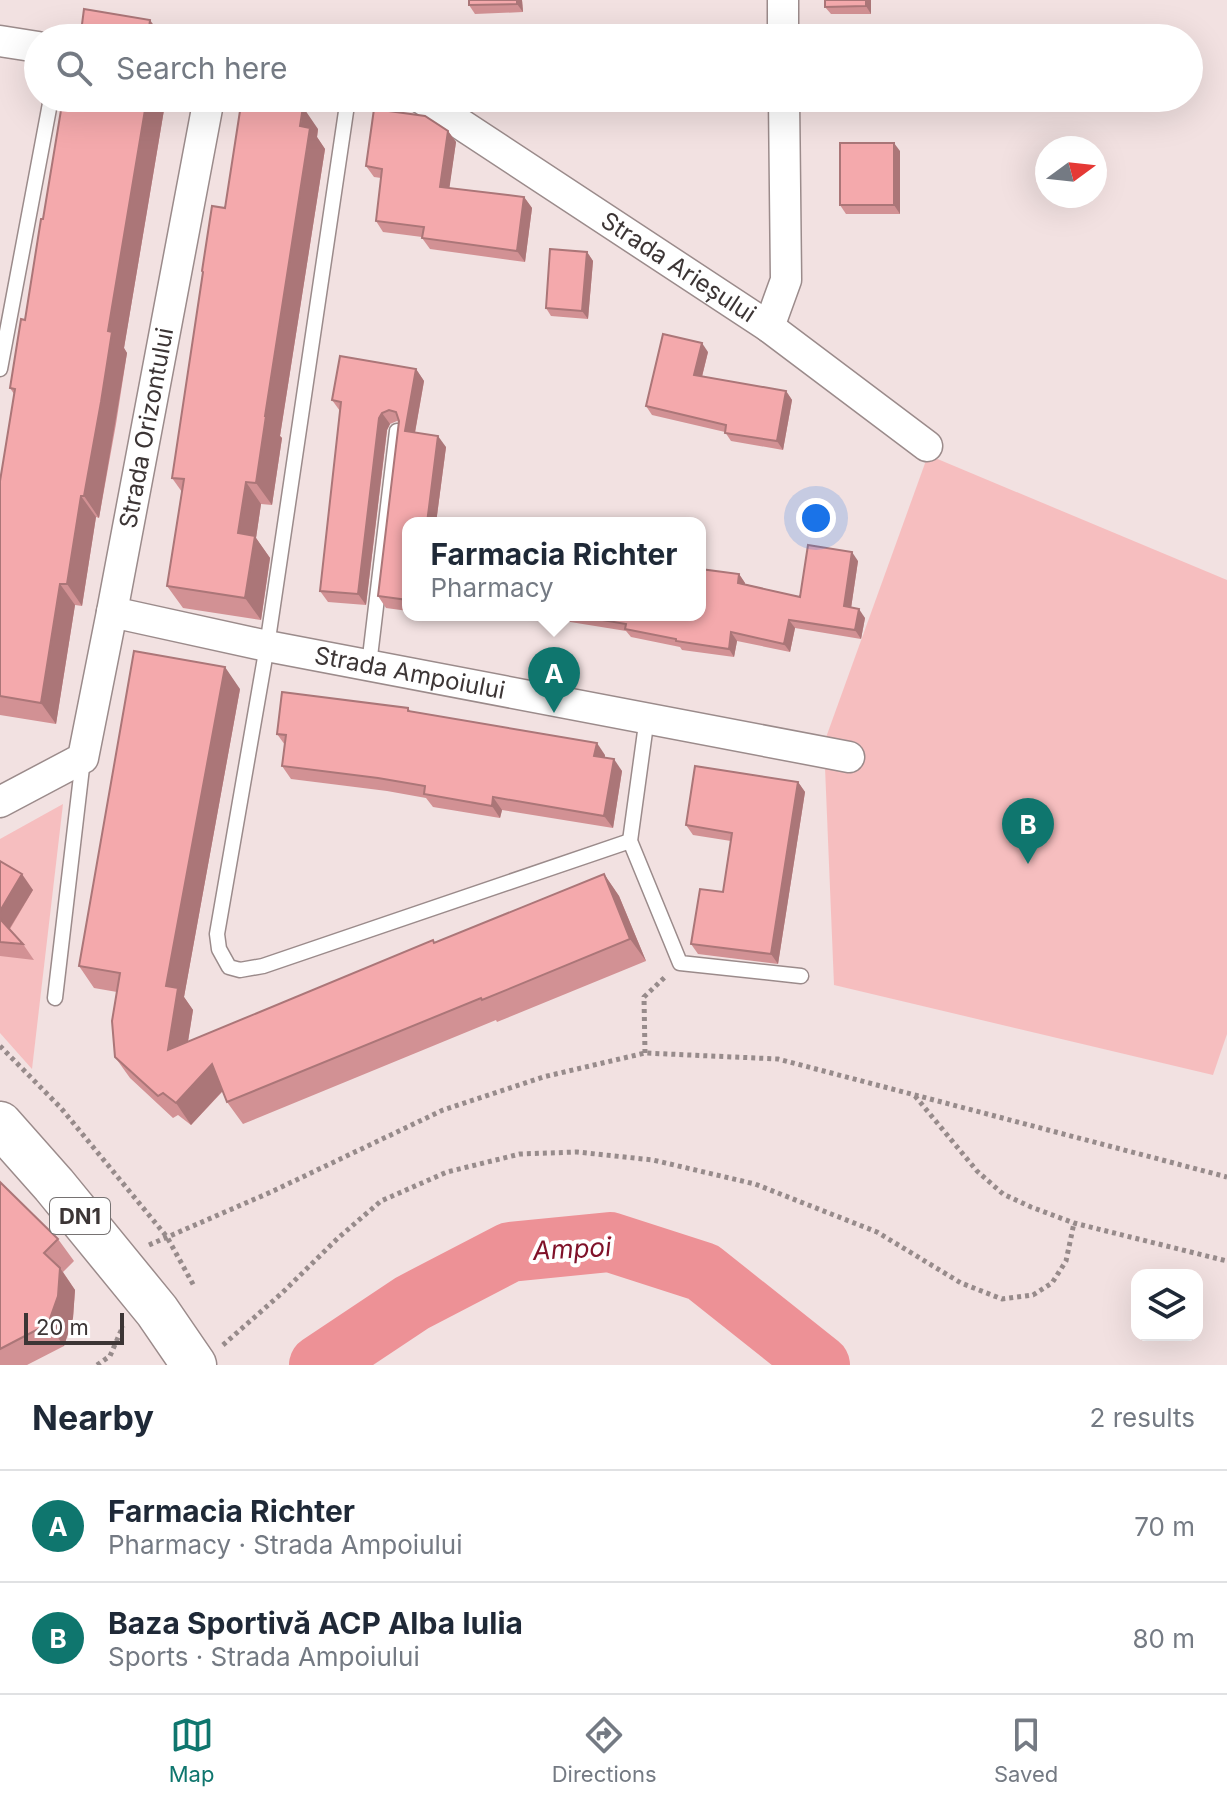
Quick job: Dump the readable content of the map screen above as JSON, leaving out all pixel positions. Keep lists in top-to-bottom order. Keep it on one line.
{"streets":{"main road":["DN1"],"street":["Strada Arieșului","Strada Orizontului","Strada Ampoiului"]},"crossings":[["Strada Orizontului","Strada Ampoiului"]],"water":["Ampoi"],"scale_bar":"20 m","north":"right","page":{"search":"Search here","popup":["Farmacia Richter","Pharmacy"],"pins":["A","B"],"scale":"20 m","heading":["Nearby","2 results"],"list":[{"mark":"A","name":"Farmacia Richter","note":"Pharmacy · Strada Ampoiului","value":"70 m"},{"mark":"B","name":"Baza Sportivă ACP Alba Iulia","note":"Sports · Strada Ampoiului","value":"80 m"}],"nav":["Map","Directions","Saved"]}}
